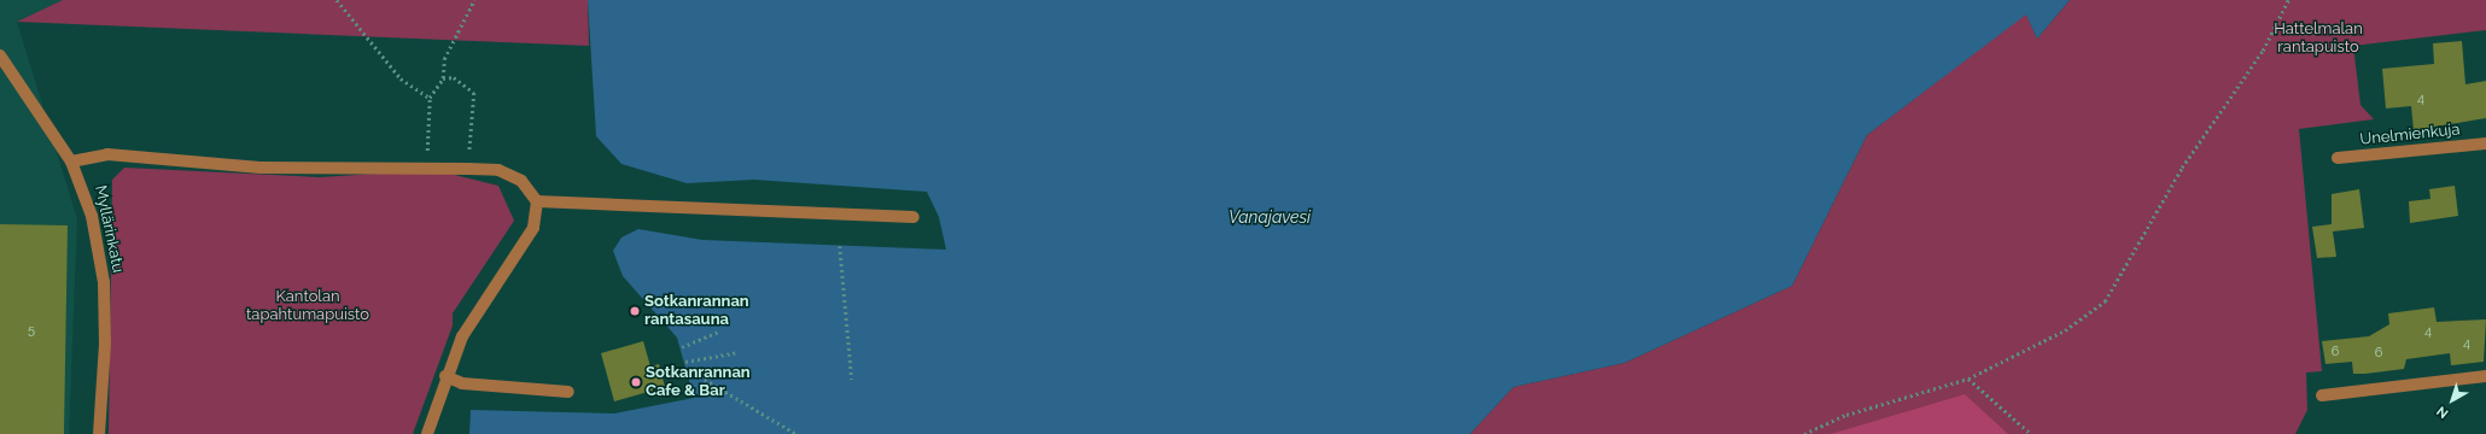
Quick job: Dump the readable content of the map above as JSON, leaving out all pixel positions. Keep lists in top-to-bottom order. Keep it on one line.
{"streets":{"street":["Unelmienkuja","Myllärinkatu"]},"water":["Vanajavesi"],"parks":["Hattelmalan rantapuisto","Kantolan tapahtumapuisto"],"places":["Sotkanrannan rantasauna","Sotkanrannan Cafe & Bar"],"house_numbers":["4","5","4","4","6","6"],"north":"bottom left"}
